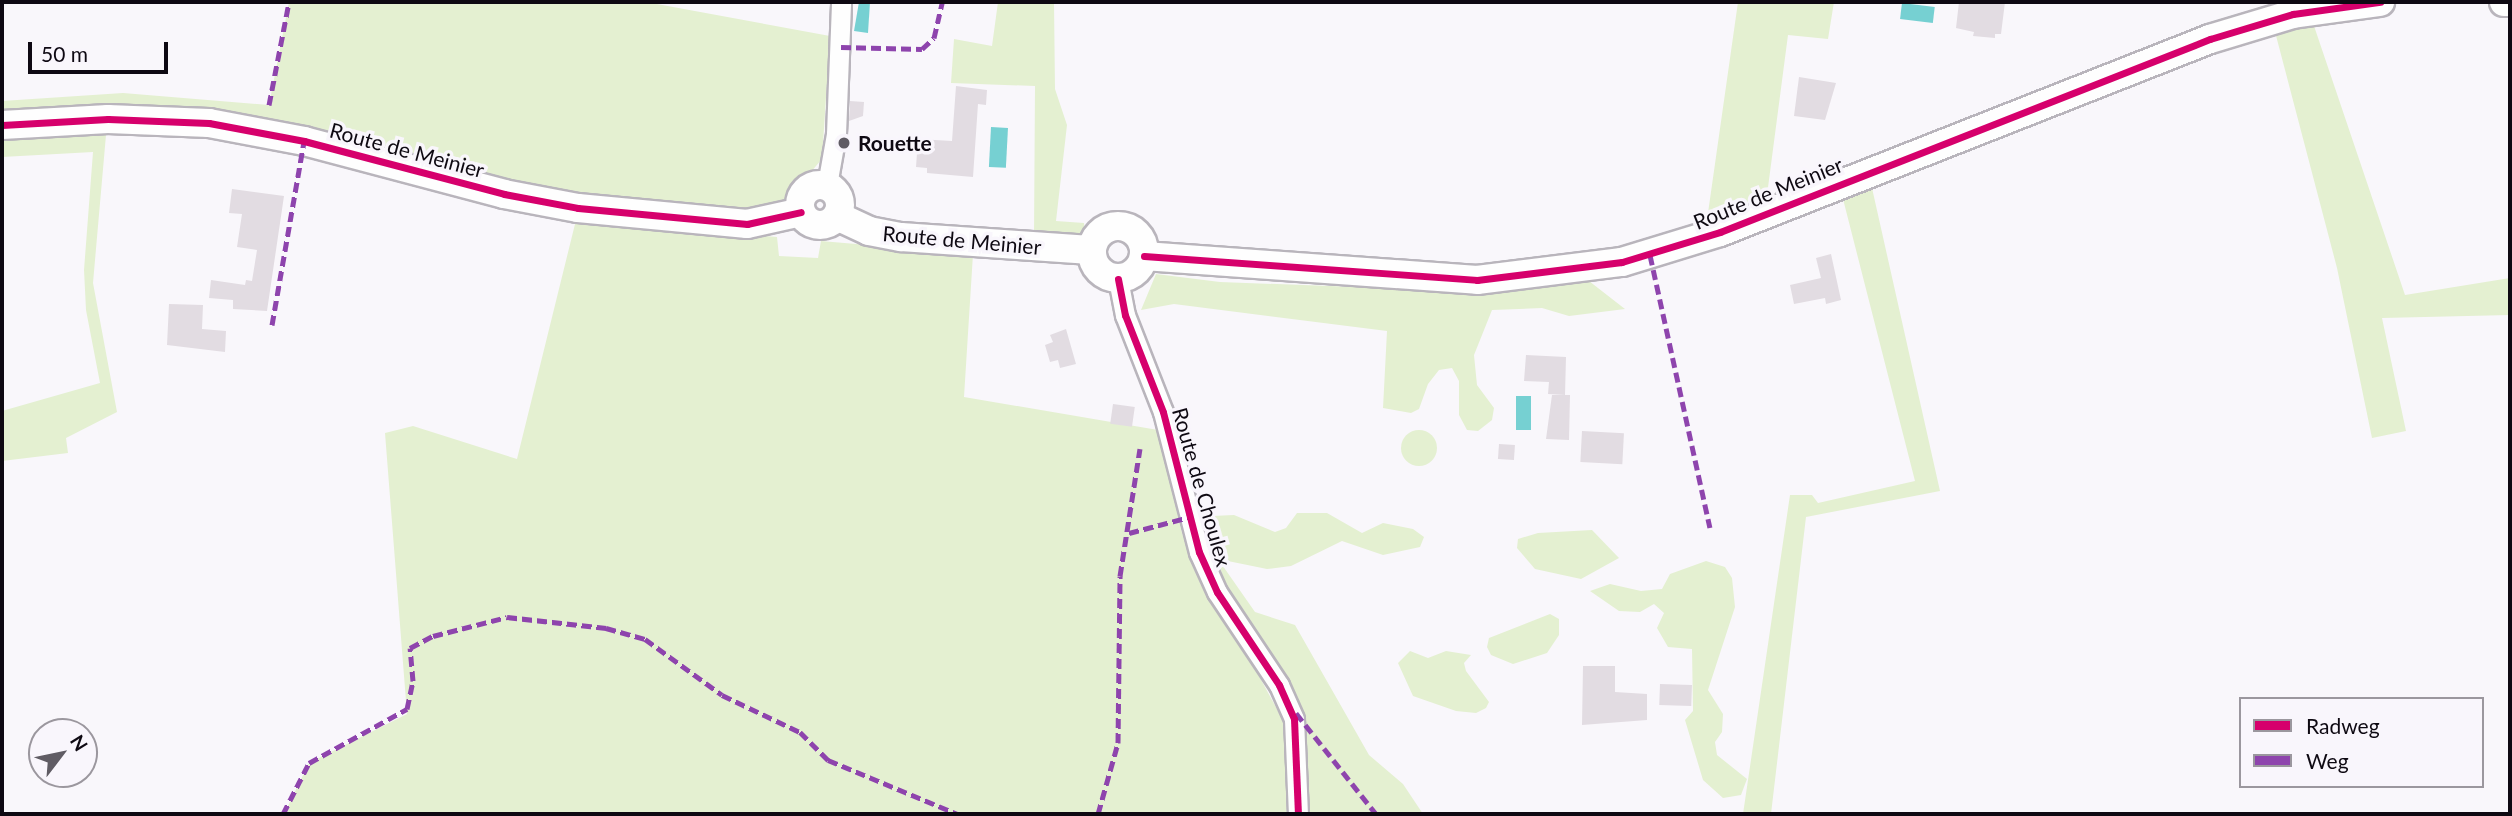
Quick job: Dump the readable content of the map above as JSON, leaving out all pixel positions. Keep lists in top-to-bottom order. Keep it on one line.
{"streets":{"street":["Route de Meinier","Route de Choulex"]},"crossings":[["Route de Meinier","Route de Choulex"]],"places":["Rouette"],"legend":["Radweg","Weg"],"scale_bar":"50 m","north":"top right"}
